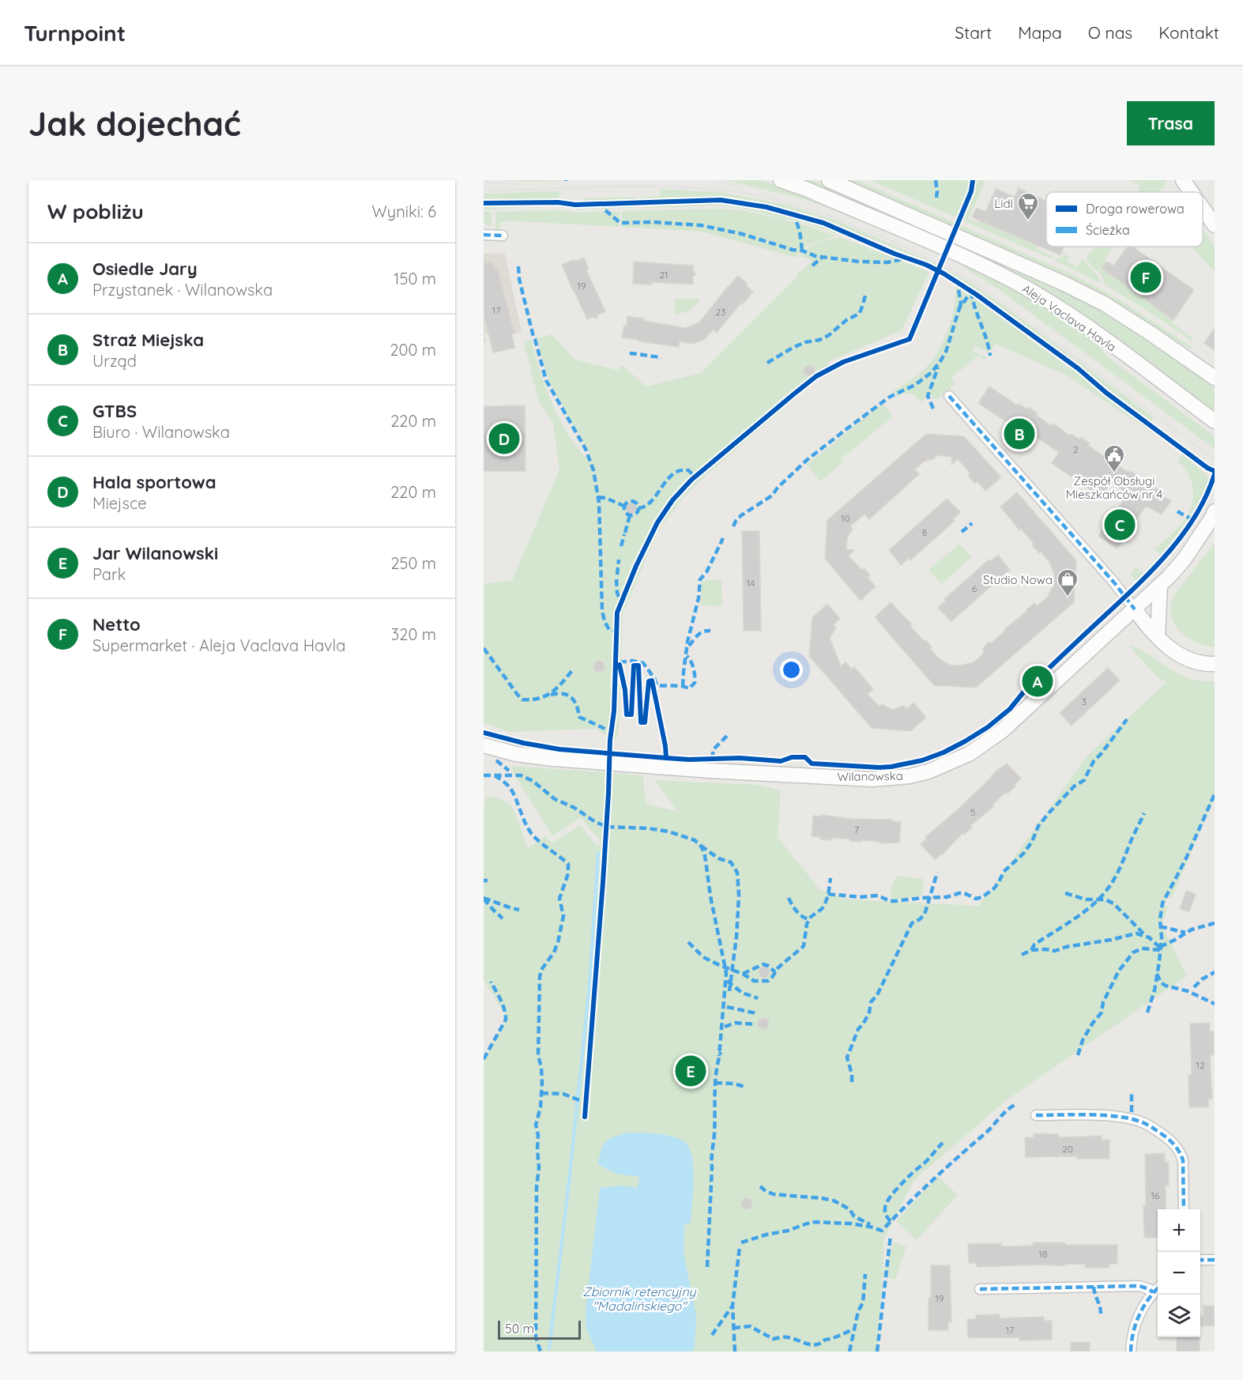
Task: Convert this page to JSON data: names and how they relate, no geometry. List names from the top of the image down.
{
  "streets": {
    "street": ["Aleja Vaclava Havla", "Wilanowska"]
  },
  "water": ["Zbiornik retencyjny \"Madalińskiego\""],
  "places": {
    "supermarket": ["Lidl"],
    "public building": ["Zespół Obsługi Mieszkańców nr 4"],
    "shop": ["Studio Nowa"]
  },
  "house_numbers": [
    "21",
    "19",
    "17",
    "23",
    "2",
    "10",
    "8",
    "14",
    "6",
    "3",
    "5",
    "7",
    "12",
    "20",
    "16",
    "18",
    "19",
    "17"
  ],
  "legend": ["Droga rowerowa", "Ścieżka"],
  "scale_bar": "50 m",
  "page": {
    "header": "Turnpoint",
    "nav": [
      "Start",
      "Mapa",
      "O nas",
      "Kontakt"
    ],
    "buttons": "Trasa",
    "title": "Jak dojechać",
    "heading": ["W pobliżu", "Wyniki: 6"],
    "list": [
      {
        "mark": "A",
        "name": "Osiedle Jary",
        "note": "Przystanek · Wilanowska",
        "value": "150 m"
      },
      {
        "mark": "B",
        "name": "Straż Miejska",
        "note": "Urząd",
        "value": "200 m"
      },
      {
        "mark": "C",
        "name": "GTBS",
        "note": "Biuro · Wilanowska",
        "value": "220 m"
      },
      {
        "mark": "D",
        "name": "Hala sportowa",
        "note": "Miejsce",
        "value": "220 m"
      },
      {
        "mark": "E",
        "name": "Jar Wilanowski",
        "note": "Park",
        "value": "250 m"
      },
      {
        "mark": "F",
        "name": "Netto",
        "note": "Supermarket · Aleja Vaclava Havla",
        "value": "320 m"
      }
    ],
    "pins": [
      "F",
      "B",
      "D",
      "C",
      "A",
      "E"
    ],
    "map_buttons": ["+", "−"],
    "scale": "50 m"
  }
}
